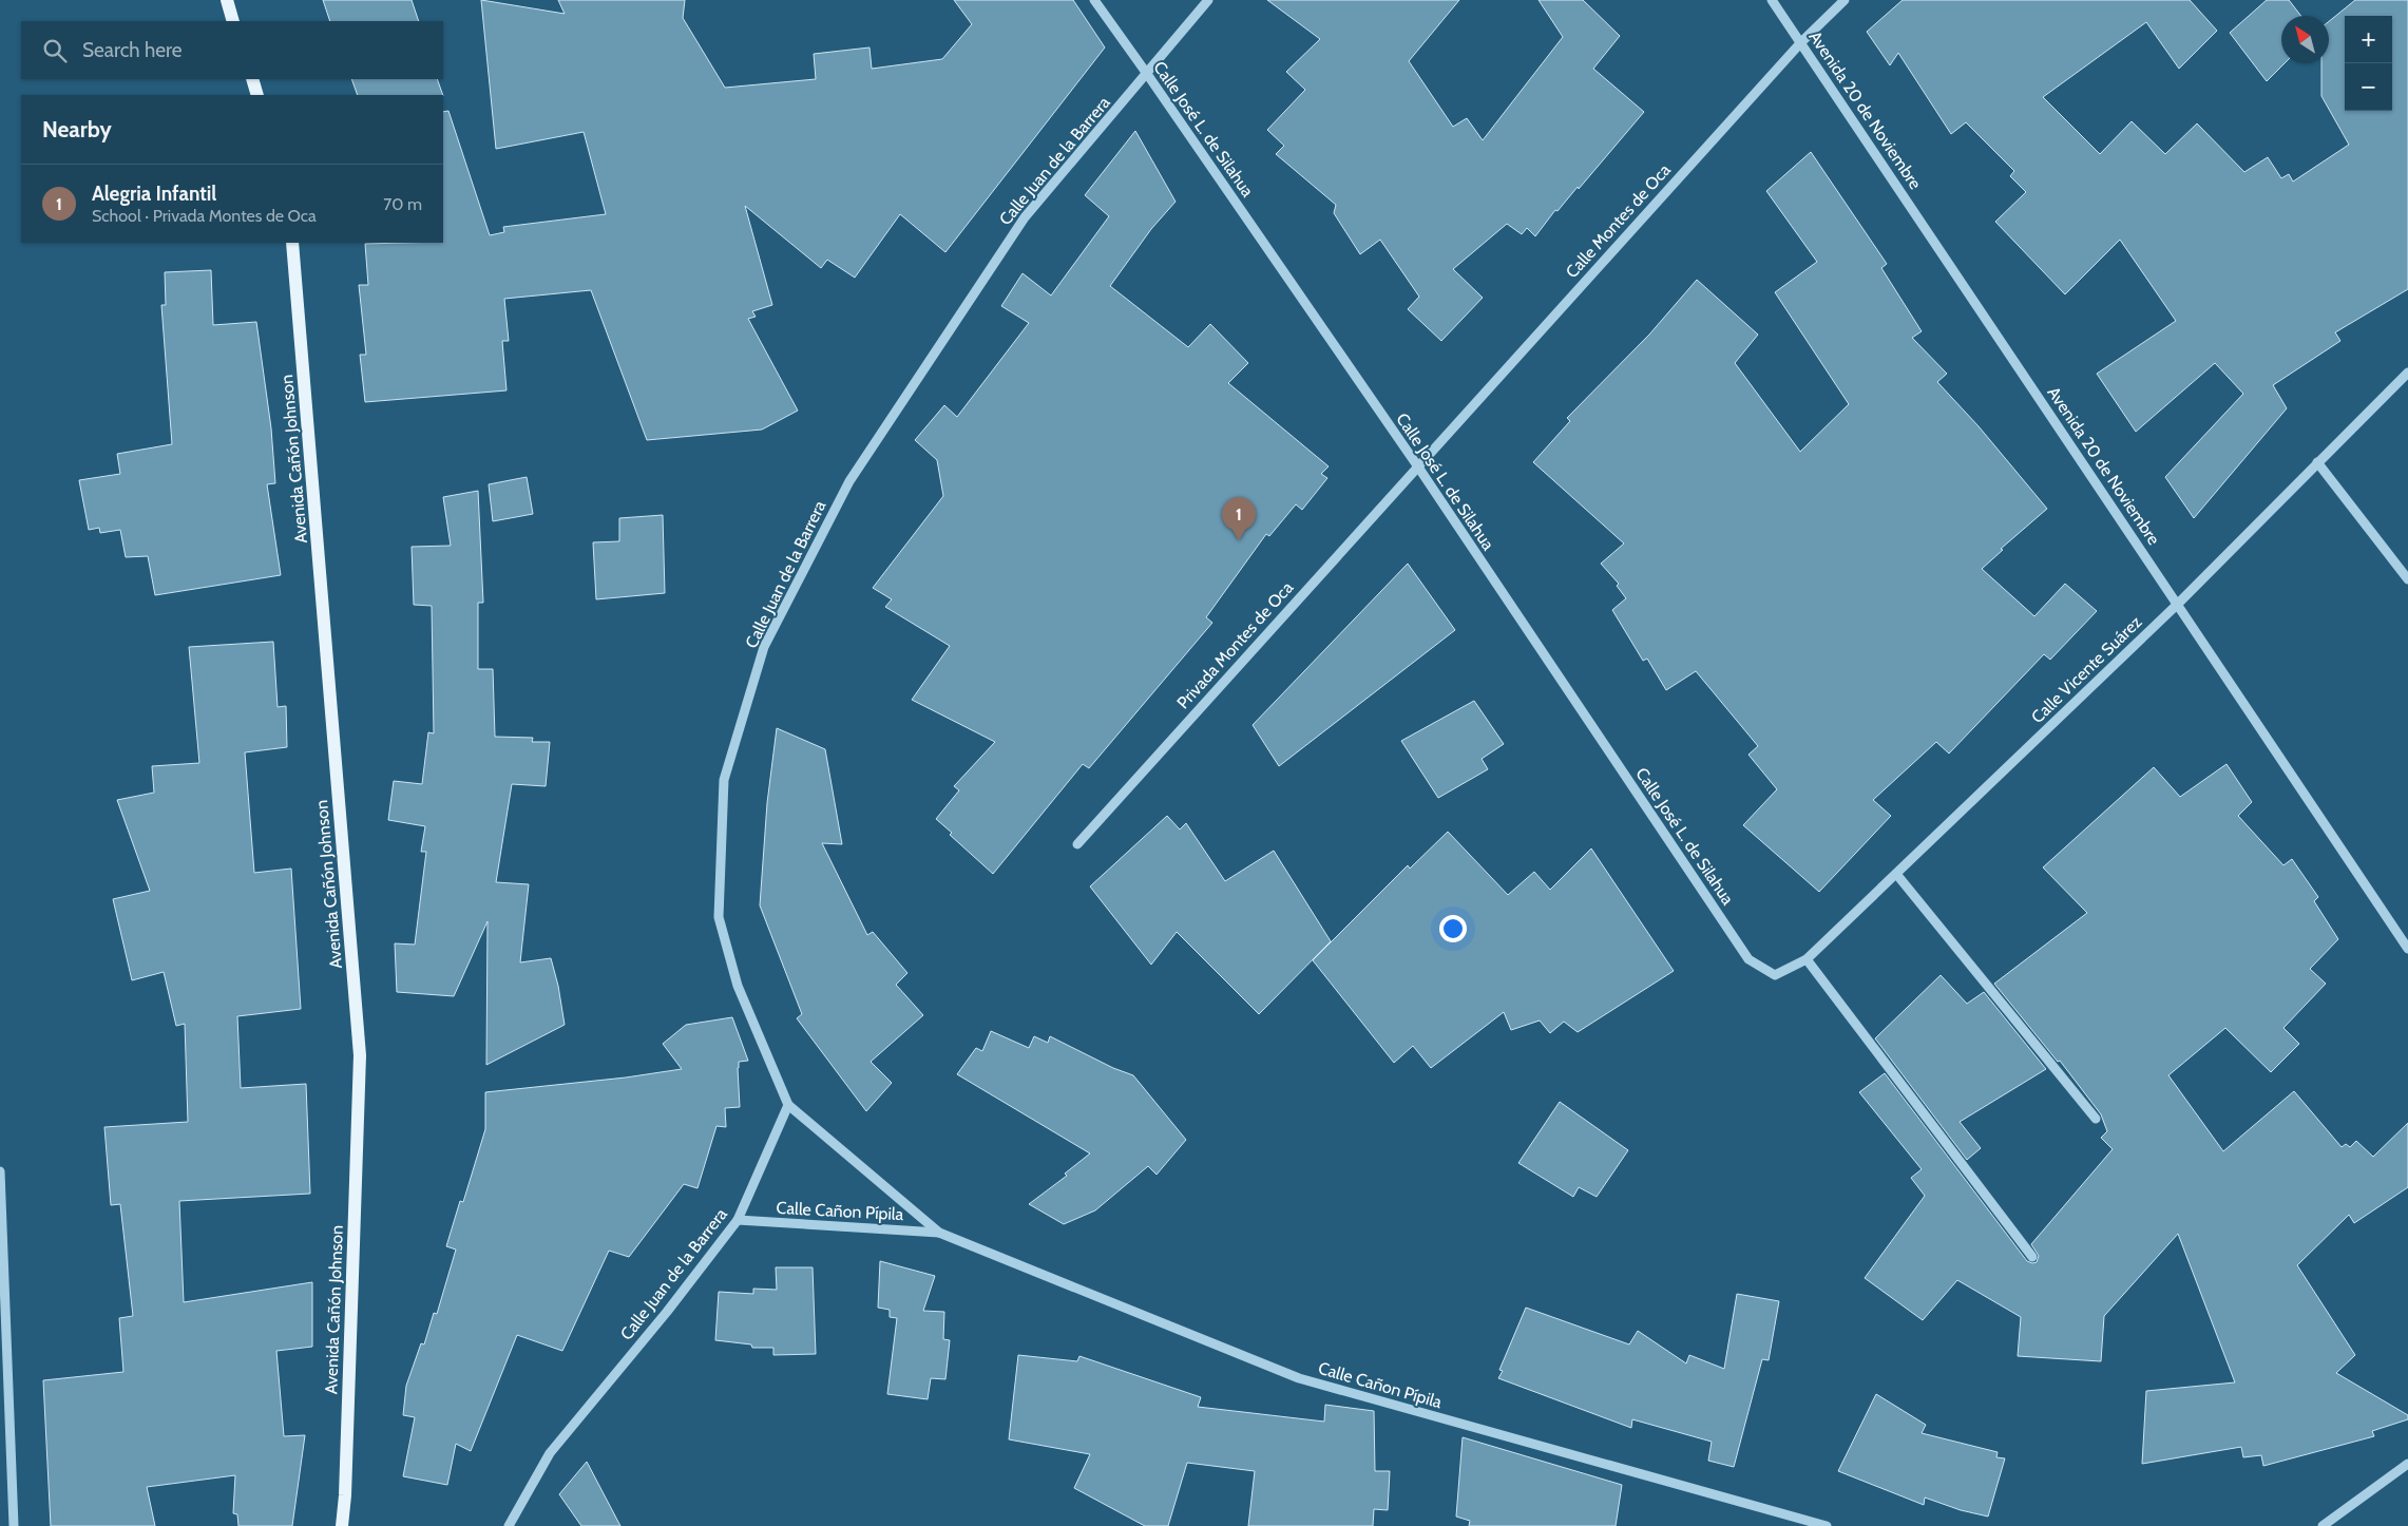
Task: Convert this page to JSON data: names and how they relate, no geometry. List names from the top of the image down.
{
  "streets": {
    "main road": ["Avenida Cañón Johnson"],
    "street": [
      "Avenida 20 de Noviembre",
      "Calle José L. de Silahua",
      "Calle Juan de la Barrera",
      "Calle Montes de Oca",
      "Privada Montes de Oca",
      "Calle Vicente Suárez",
      "Calle Cañon Pípila"
    ]
  },
  "crossings": [
    ["Avenida 20 de Noviembre", "Calle Montes de Oca"],
    ["Avenida 20 de Noviembre", "Calle Vicente Suárez"],
    ["Calle José L. de Silahua", "Calle Juan de la Barrera"],
    ["Calle José L. de Silahua", "Calle Montes de Oca"],
    ["Calle José L. de Silahua", "Privada Montes de Oca"],
    ["Calle José L. de Silahua", "Calle Vicente Suárez"],
    ["Calle Juan de la Barrera", "Calle Cañon Pípila"],
    ["Calle Montes de Oca", "Privada Montes de Oca"]
  ],
  "north": "top left",
  "page": {
    "map_buttons": ["+", "−"],
    "search": "Search here",
    "heading": "Nearby",
    "list": [
      {
        "mark": "1",
        "name": "Alegria Infantil",
        "note": "School · Privada Montes de Oca",
        "value": "70 m"
      }
    ],
    "pins": "1"
  }
}
